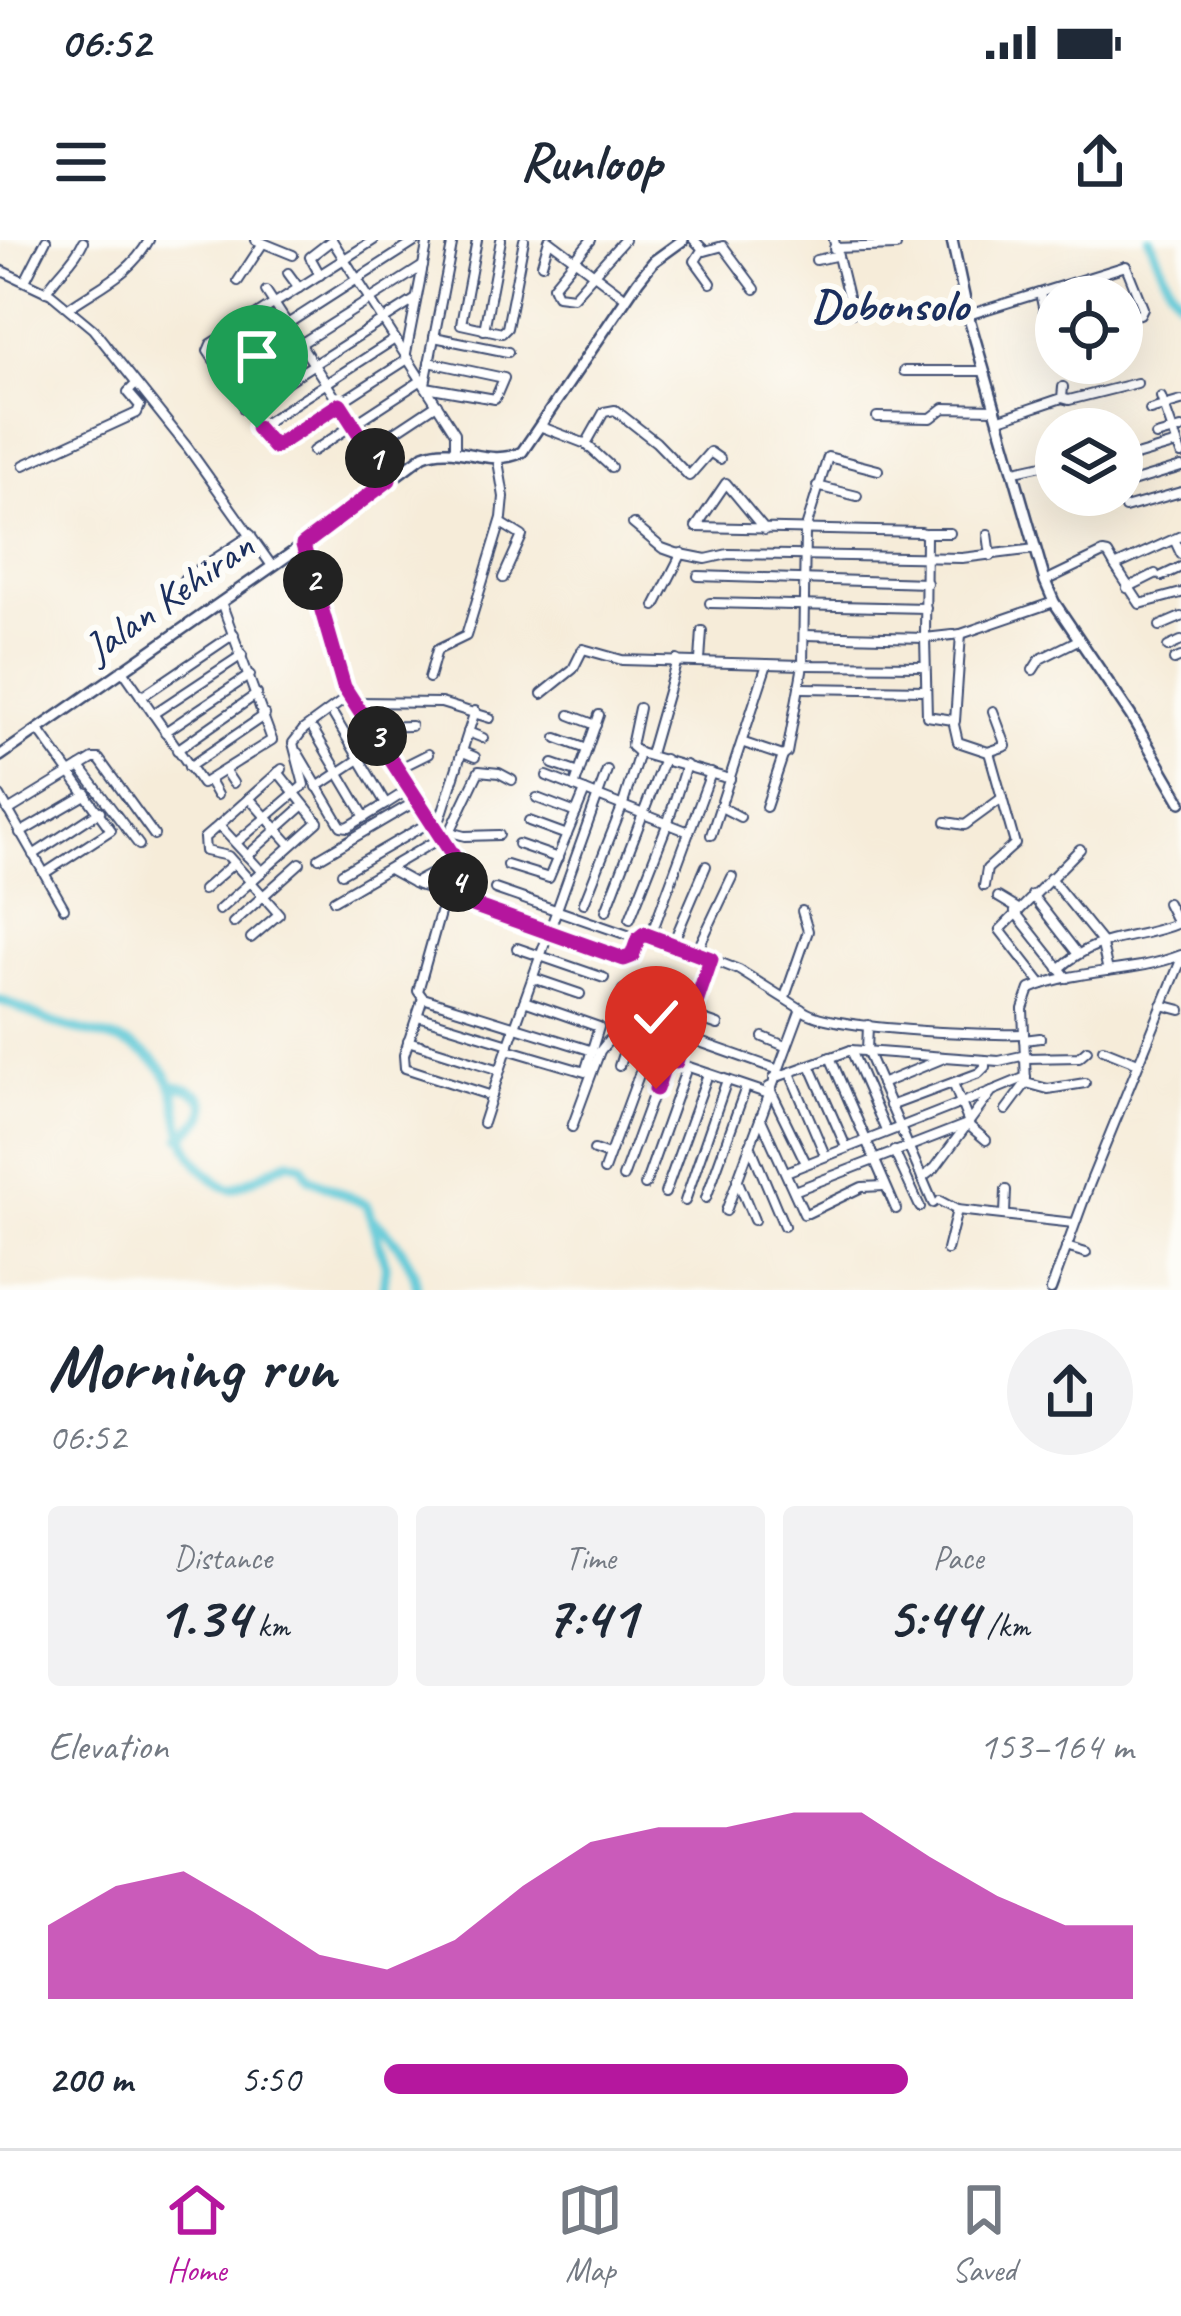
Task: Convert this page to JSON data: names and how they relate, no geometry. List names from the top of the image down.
{
  "streets": {
    "street": ["Jalan Kehiran"]
  },
  "districts": ["Dobonsolo"],
  "page": {
    "status": "06:52",
    "header": "Runloop",
    "pins": [
      "1",
      "2",
      "3",
      "4"
    ],
    "heading": ["Morning run", "06:52"],
    "stats": [
      ["Distance", "1.34 km"],
      ["Time", "7:41"],
      ["Pace", "5:44 /km"]
    ],
    "chart": ["Elevation", "153–164 m"],
    "list": [
      {
        "name": "200 m",
        "note": "5:50"
      }
    ],
    "tabs": ["Home", "Map", "Saved"]
  }
}
